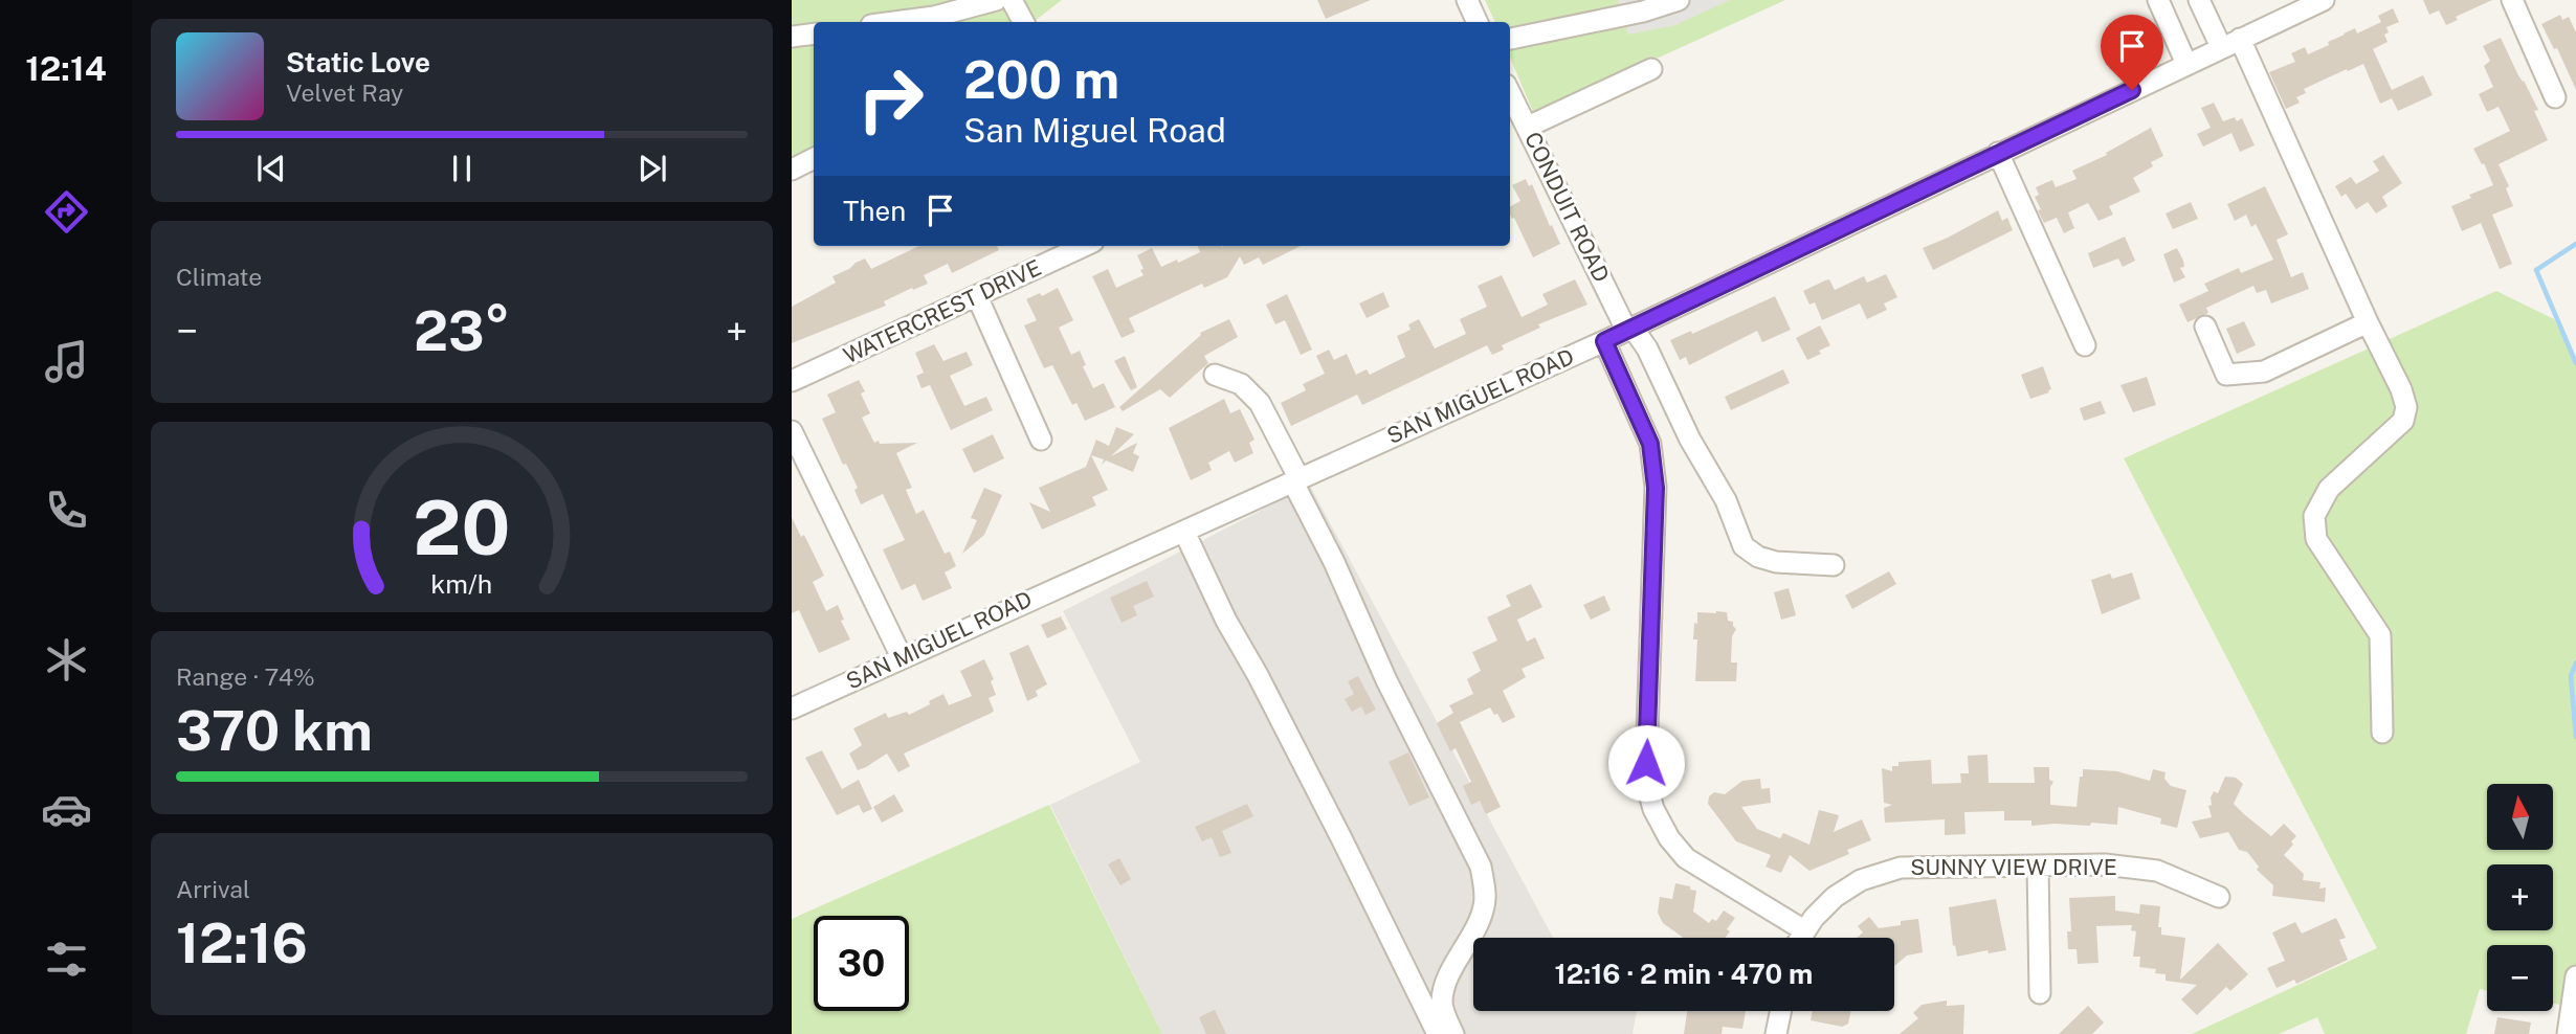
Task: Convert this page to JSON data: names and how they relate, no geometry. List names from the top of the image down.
{
  "streets": {
    "street": [
      "CONDUIT ROAD",
      "WATERCREST DRIVE",
      "SAN MIGUEL ROAD",
      "SUNNY VIEW DRIVE"
    ]
  },
  "crossings": [
    ["CONDUIT ROAD", "SAN MIGUEL ROAD"]
  ],
  "north": "top",
  "page": {
    "tabs": "12:14",
    "turn": ["200 m", "San Miguel Road"],
    "song": ["Static Love", "Velvet Ray"],
    "then": "Then",
    "tile": [
      "Climate",
      ["Range · 74%", "370 km"],
      ["Arrival", "12:16"]
    ],
    "heat": ["−", "23°", "+"],
    "map_buttons": ["+", "−"],
    "limit": "30",
    "trip": "12:16 · 2 min · 470 m",
    "gauge": ["20", "km/h"]
  }
}
